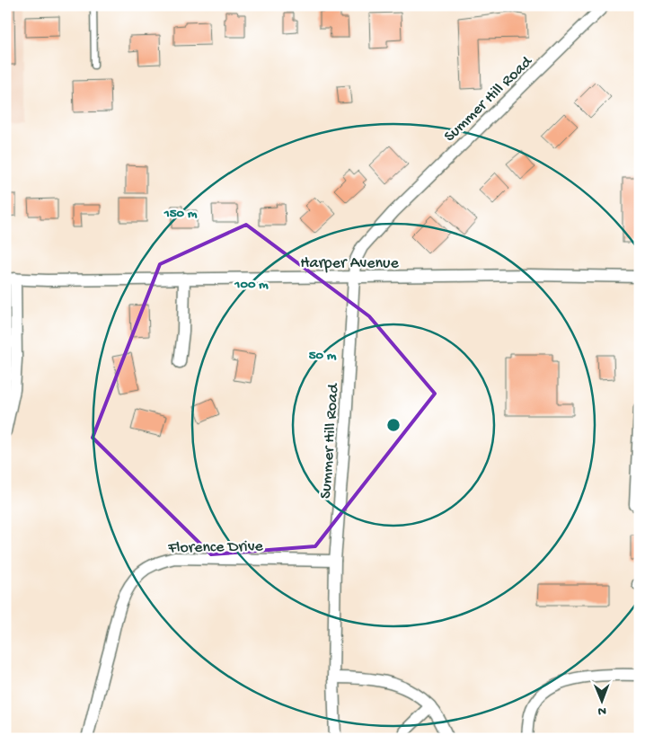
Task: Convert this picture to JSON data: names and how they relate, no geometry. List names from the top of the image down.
{
  "streets": {
    "street": ["Summer Hill Road", "Harper Avenue", "Florence Drive"]
  },
  "crossings": [
    ["Summer Hill Road", "Harper Avenue"],
    ["Summer Hill Road", "Florence Drive"]
  ],
  "north": "bottom",
  "rings": ["150 m", "100 m", "50 m"]
}
